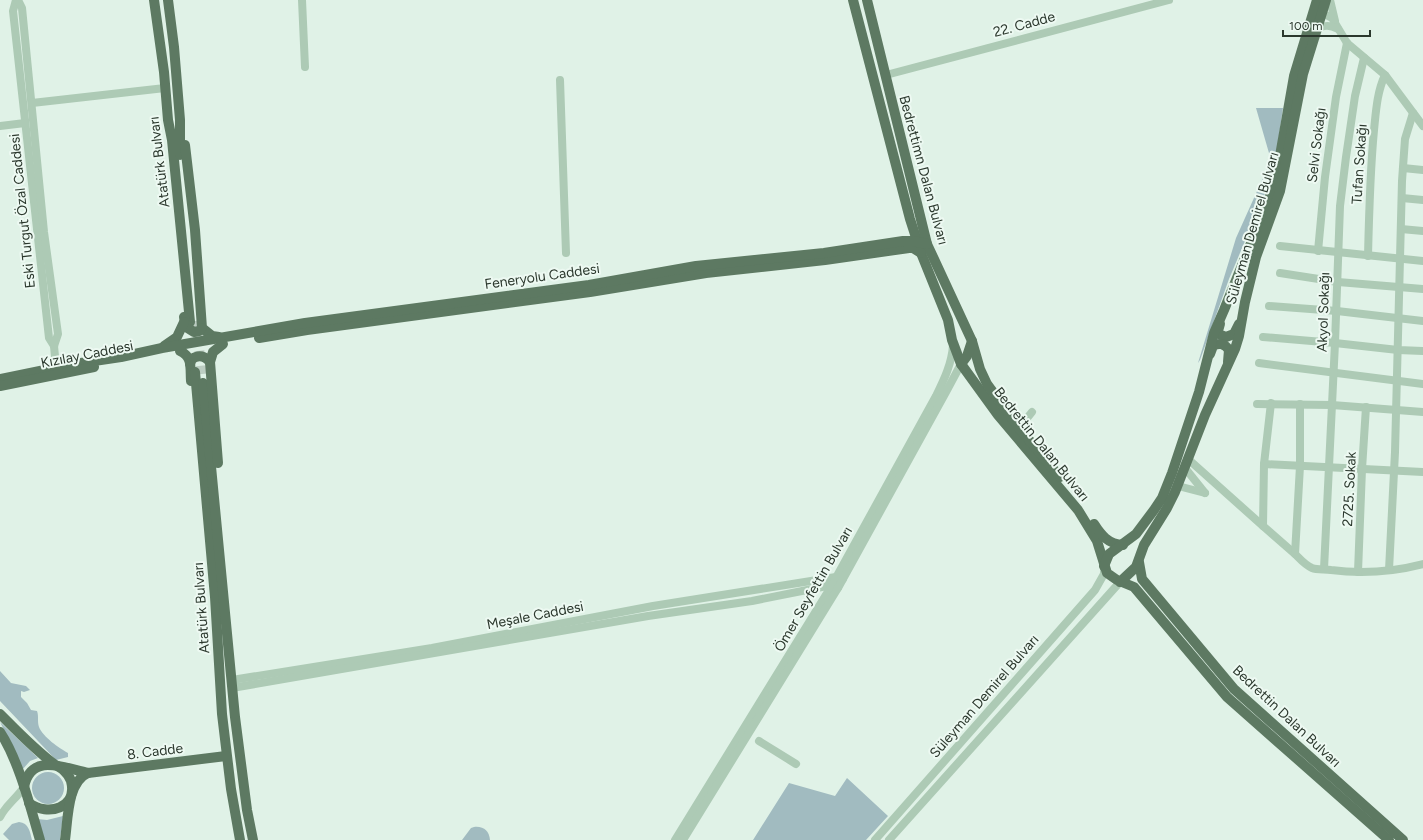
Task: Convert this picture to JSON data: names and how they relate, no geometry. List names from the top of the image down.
{
  "streets": {
    "main road": [
      "Atatürk Bulvarı",
      "Bedrettimn Dalan Bulvarı",
      "Süleyman Demirel Bulvarı",
      "Feneryolu Caddesi",
      "Kızılay Caddesi",
      "Bedrettin Dalan Bulvarı",
      "8. Cadde"
    ],
    "street": [
      "22. Cadde",
      "Selvi Sokağı",
      "Tufan Sokağı",
      "Eski Turgut Özal Caddesi",
      "Akyol Sokağı",
      "2725. Sokak",
      "Ömer Seyfettin Bulvarı",
      "Meşale Caddesi"
    ]
  },
  "crossings": [
    ["22. Cadde", "Bedrettimn Dalan Bulvarı"],
    ["Atatürk Bulvarı", "Meşale Caddesi"],
    ["Atatürk Bulvarı", "8. Cadde"],
    ["Bedrettimn Dalan Bulvarı", "Feneryolu Caddesi"],
    ["Bedrettimn Dalan Bulvarı", "Bedrettin Dalan Bulvarı"],
    ["Bedrettimn Dalan Bulvarı", "Ömer Seyfettin Bulvarı"],
    ["Eski Turgut Özal Caddesi", "Kızılay Caddesi"],
    ["Süleyman Demirel Bulvarı", "Bedrettin Dalan Bulvarı"],
    ["Feneryolu Caddesi", "Kızılay Caddesi"],
    ["Bedrettin Dalan Bulvarı", "Ömer Seyfettin Bulvarı"],
    ["Ömer Seyfettin Bulvarı", "Meşale Caddesi"]
  ],
  "scale_bar": "100 m"
}
